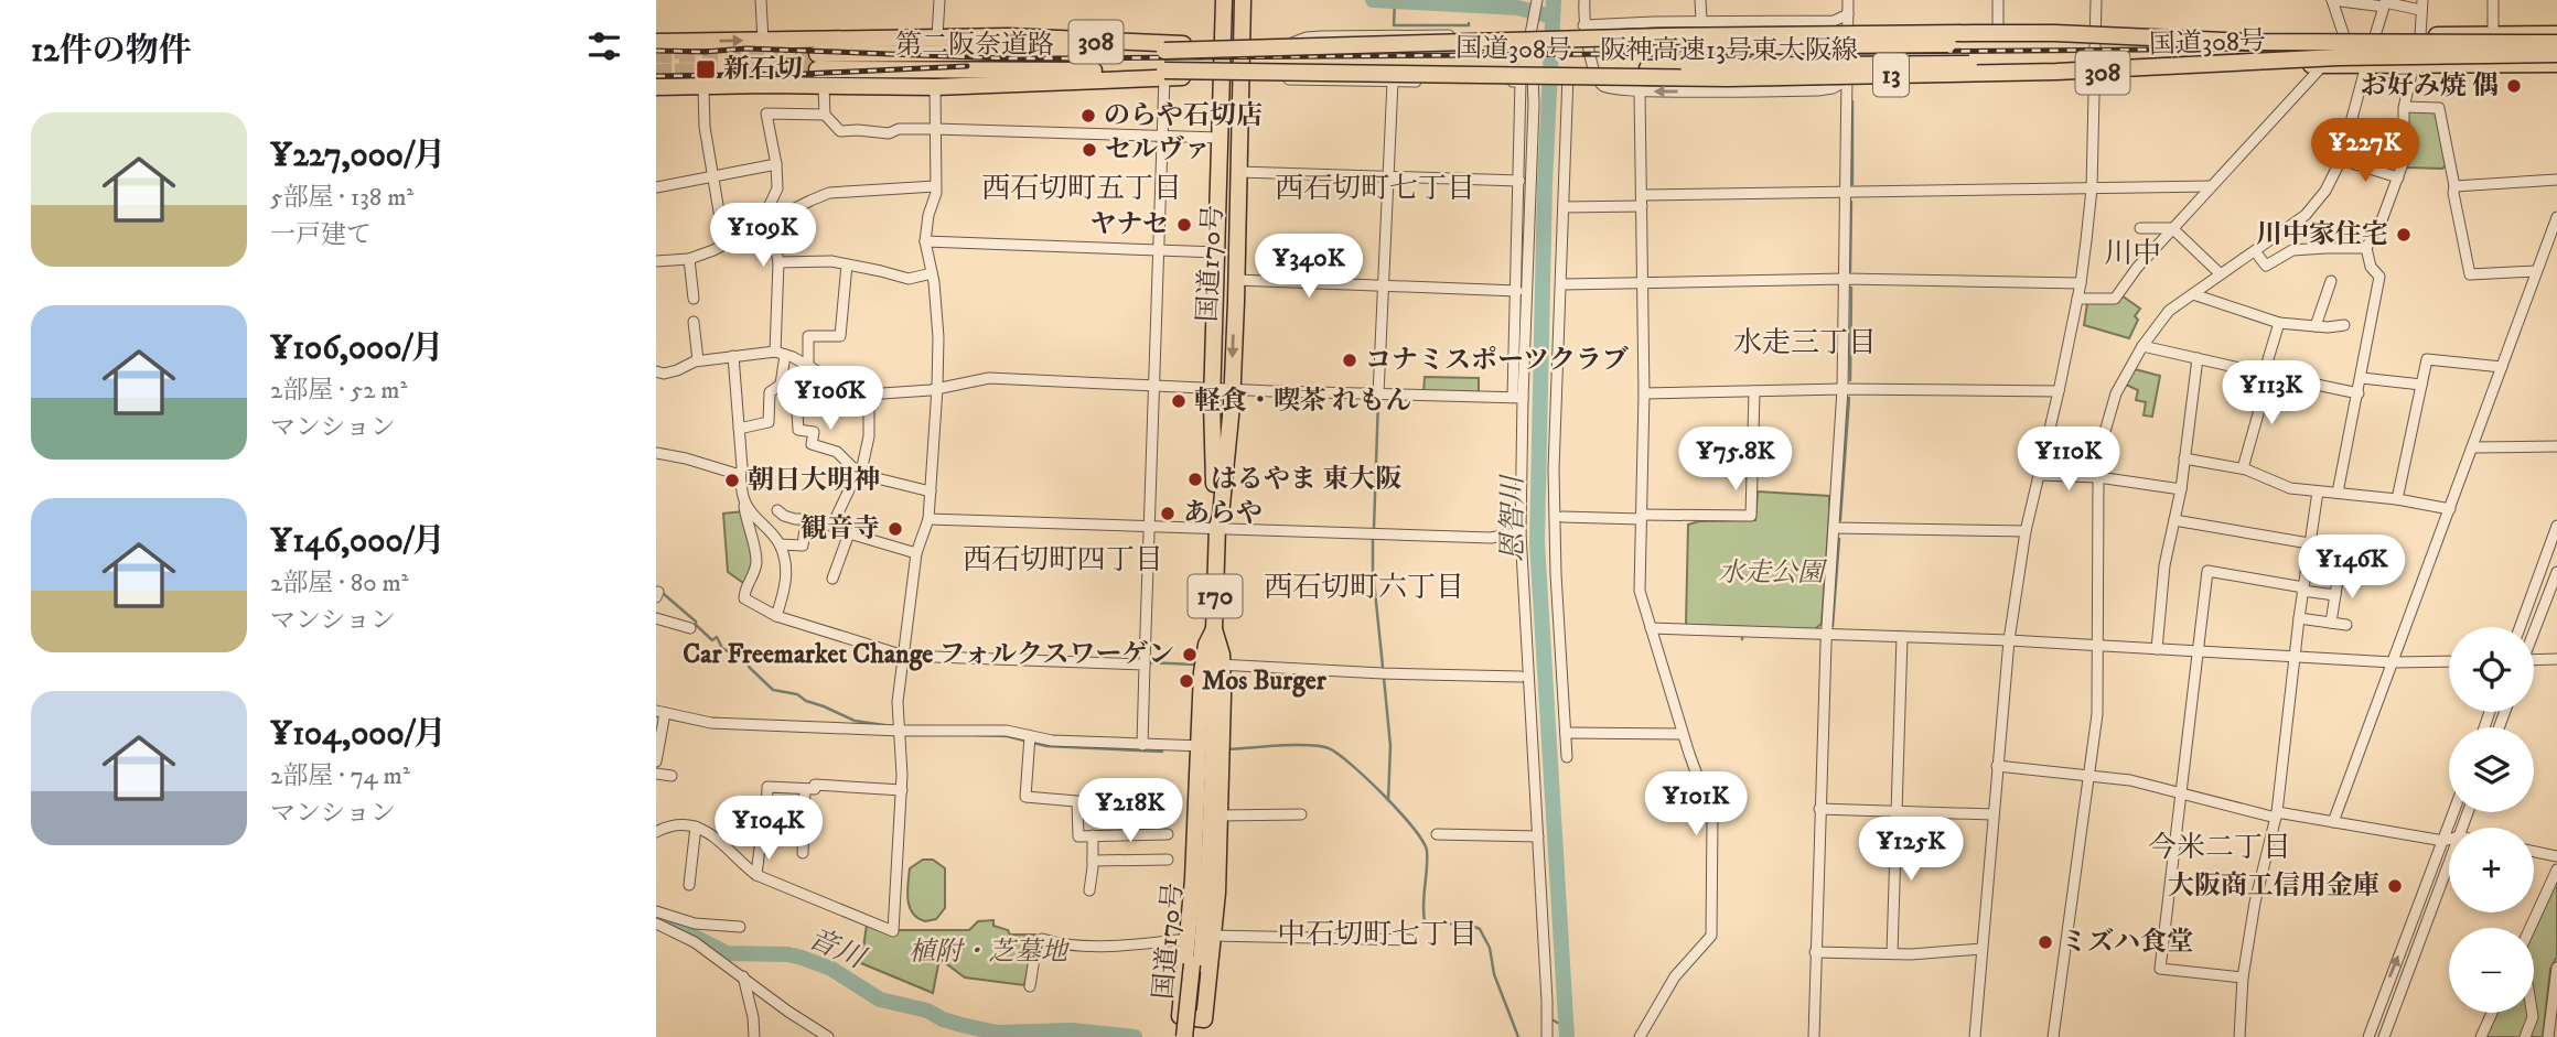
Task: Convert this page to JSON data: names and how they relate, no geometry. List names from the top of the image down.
{
  "streets": {
    "highway": [
      "308",
      "国道308号",
      "第二阪奈道路",
      "阪神高速13号東大阪線",
      "13",
      "国道170号",
      "170"
    ]
  },
  "crossings": [
    ["国道308号", "第二阪奈道路"],
    ["国道308号", "阪神高速13号東大阪線"],
    ["国道308号", "国道170号"],
    ["第二阪奈道路", "阪神高速13号東大阪線"],
    ["第二阪奈道路", "国道170号"],
    ["阪神高速13号東大阪線", "国道170号"],
    ["国道170号", "170"]
  ],
  "districts": [
    "西石切町五丁目",
    "西石切町七丁目",
    "川中",
    "水走三丁目",
    "西石切町四丁目",
    "西石切町六丁目",
    "今米二丁目",
    "中石切町七丁目"
  ],
  "water": ["恩智川", "音川"],
  "parks": ["水走公園", "植附・芝墓地"],
  "places": {
    "transit": ["新石切"],
    "other": [
      "お好み焼 偶",
      "のらや石切店",
      "セルヴァ",
      "ヤナセ",
      "川中家住宅",
      "コナミスポーツクラブ",
      "軽食・喫茶 れもん",
      "はるやま 東大阪",
      "朝日大明神",
      "あらや",
      "観音寺",
      "Car Freemarket Change フォルクスワーゲン",
      "Mos Burger",
      "大阪商工信用金庫",
      "ミズハ食堂"
    ]
  },
  "page": {
    "heading": "12件の物件",
    "list": [
      {
        "name": "¥227,000/月",
        "note": "5部屋 · 138 m² · 一戸建て"
      },
      {
        "name": "¥106,000/月",
        "note": "2部屋 · 52 m² · マンション"
      },
      {
        "name": "¥146,000/月",
        "note": "2部屋 · 80 m² · マンション"
      },
      {
        "name": "¥104,000/月",
        "note": "2部屋 · 74 m² · マンション"
      }
    ],
    "price": [
      "¥227K",
      "¥109K",
      "¥340K",
      "¥113K",
      "¥106K",
      "¥75.8K",
      "¥110K",
      "¥146K",
      "¥101K",
      "¥218K",
      "¥104K",
      "¥125K"
    ],
    "map_buttons": ["+", "−"]
  }
}
